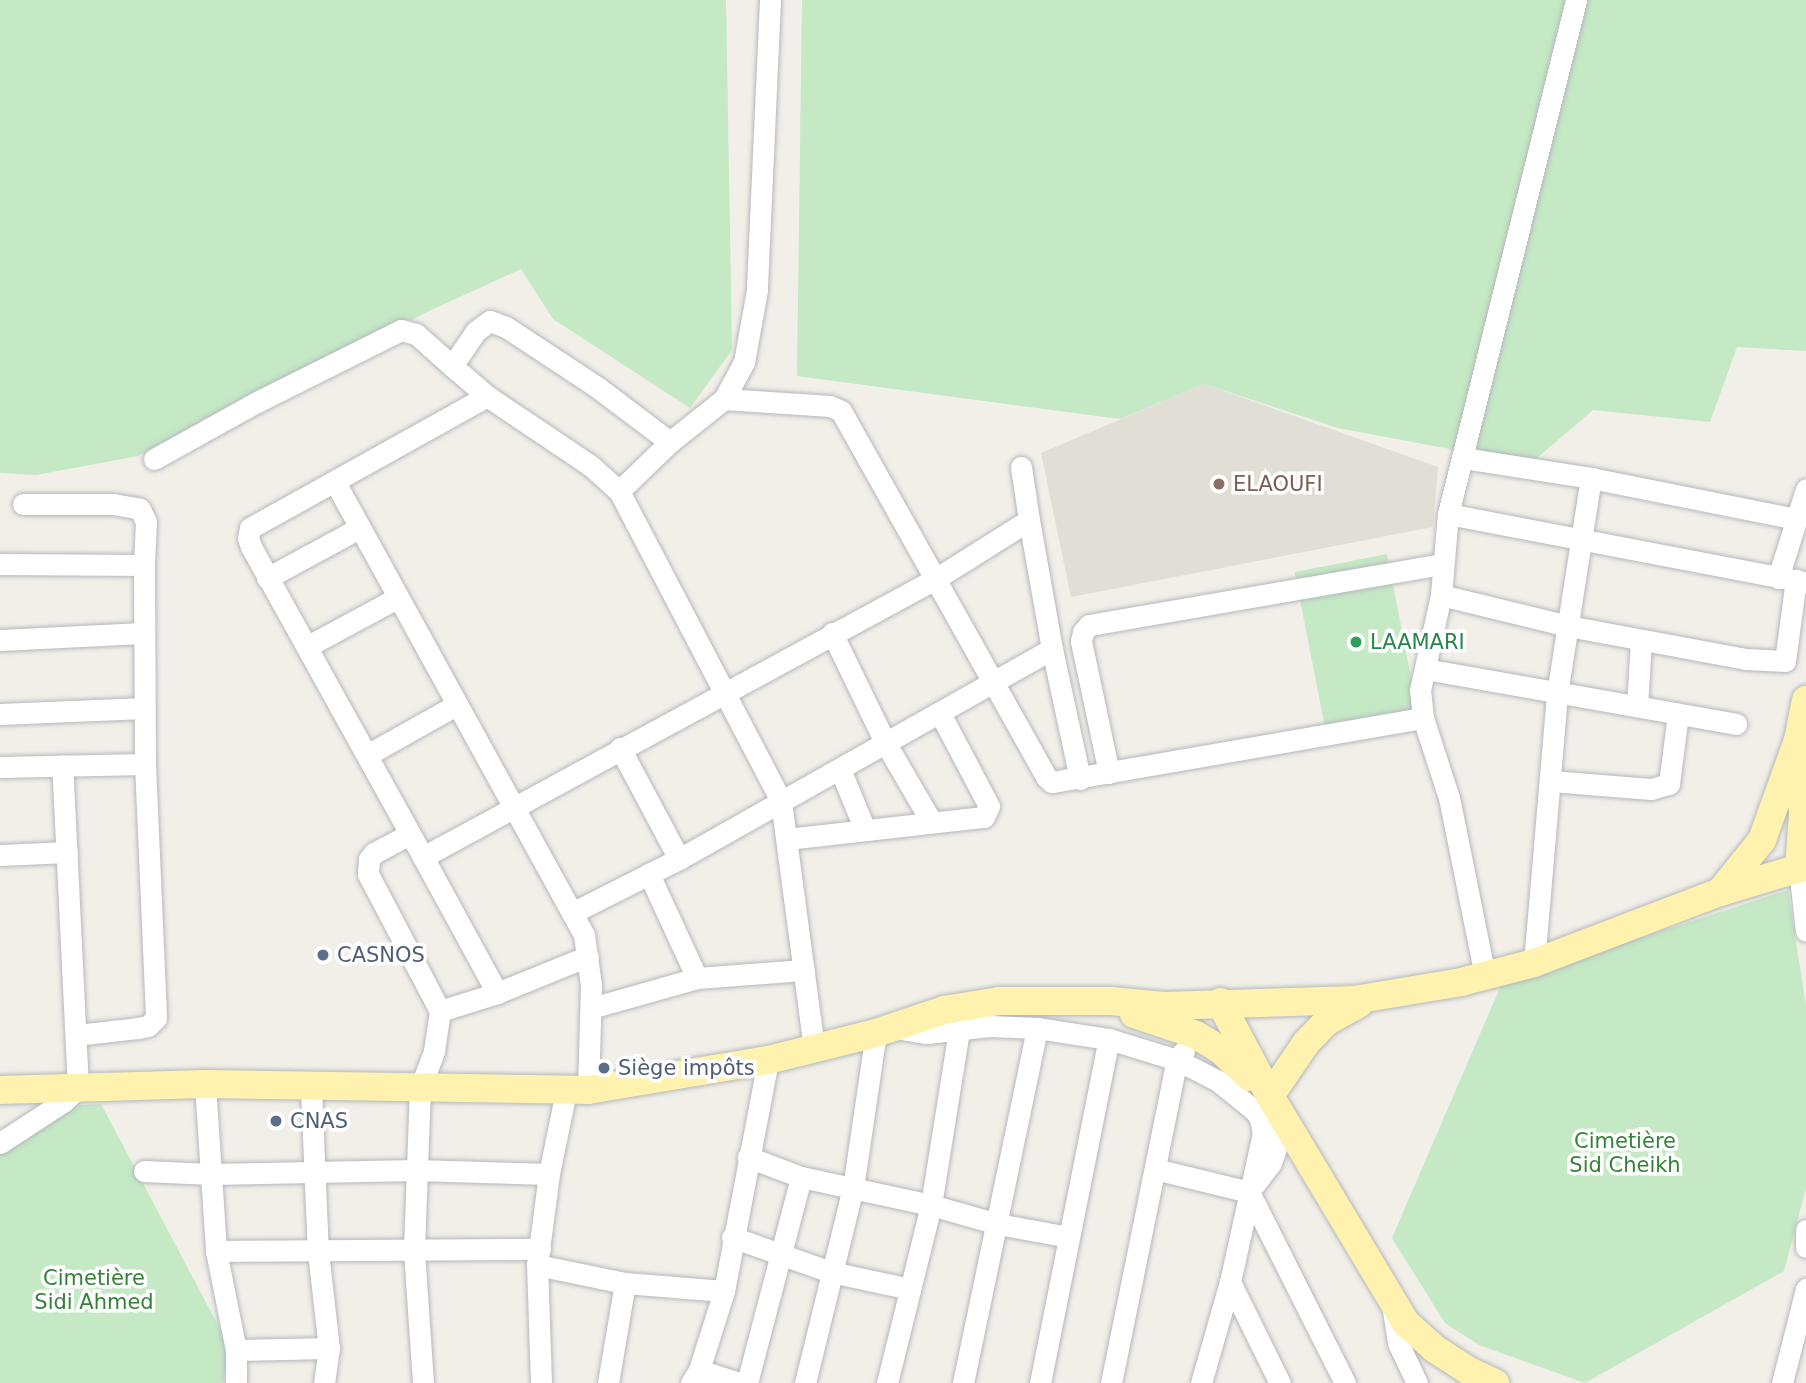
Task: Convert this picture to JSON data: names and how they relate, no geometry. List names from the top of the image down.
{
  "parks": ["Cimetière Sid Cheikh", "Cimetière Sidi Ahmed"],
  "places": [
    "ELAOUFI",
    "LAAMARI",
    "CASNOS",
    "Siège impôts",
    "CNAS"
  ]
}
